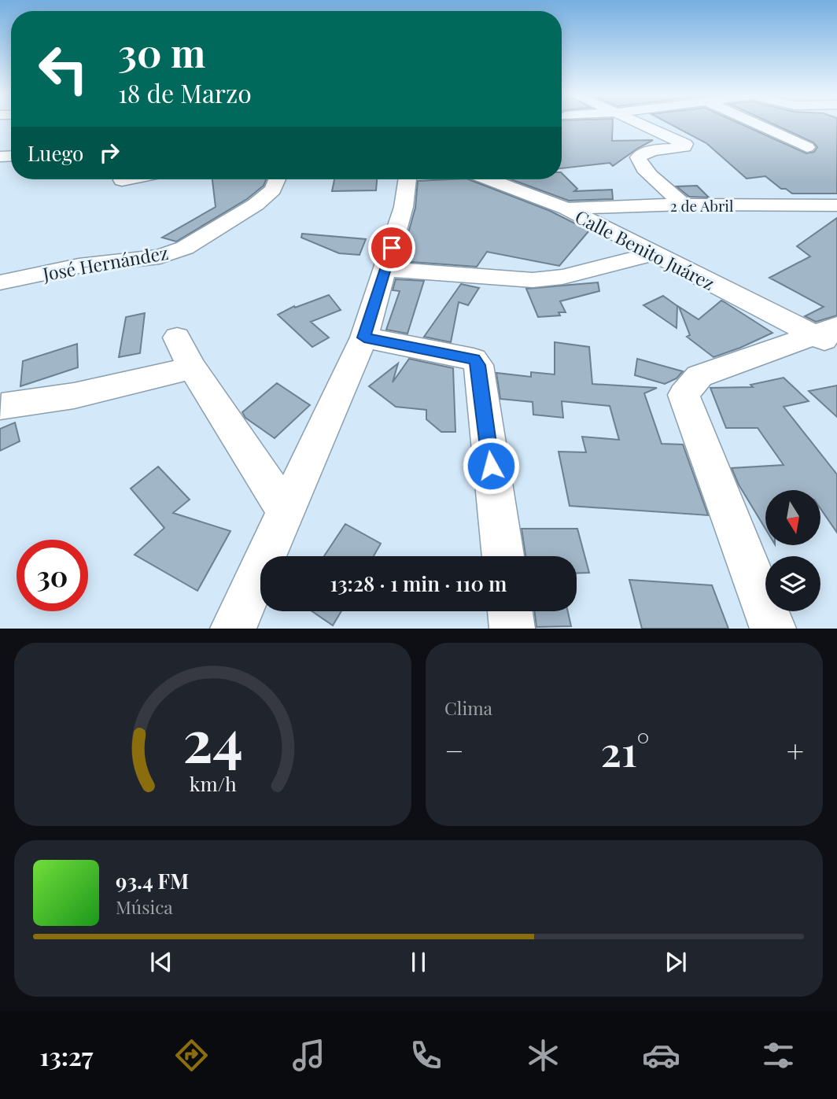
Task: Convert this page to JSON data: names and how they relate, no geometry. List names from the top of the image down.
{
  "streets": {
    "street": ["2 de Abril", "Calle Benito Juárez", "José Hernández"]
  },
  "crossings": [
    ["2 de Abril", "Calle Benito Juárez"]
  ],
  "north": "bottom",
  "page": {
    "turn": ["30 m", "18 de Marzo"],
    "then": "Luego",
    "limit": "30",
    "trip": "13:28 · 1 min · 110 m",
    "tile": "Clima",
    "heat": ["−", "21°", "+"],
    "song": ["93.4 FM", "Música"],
    "tabs": "13:27",
    "gauge": ["24", "km/h"]
  }
}
